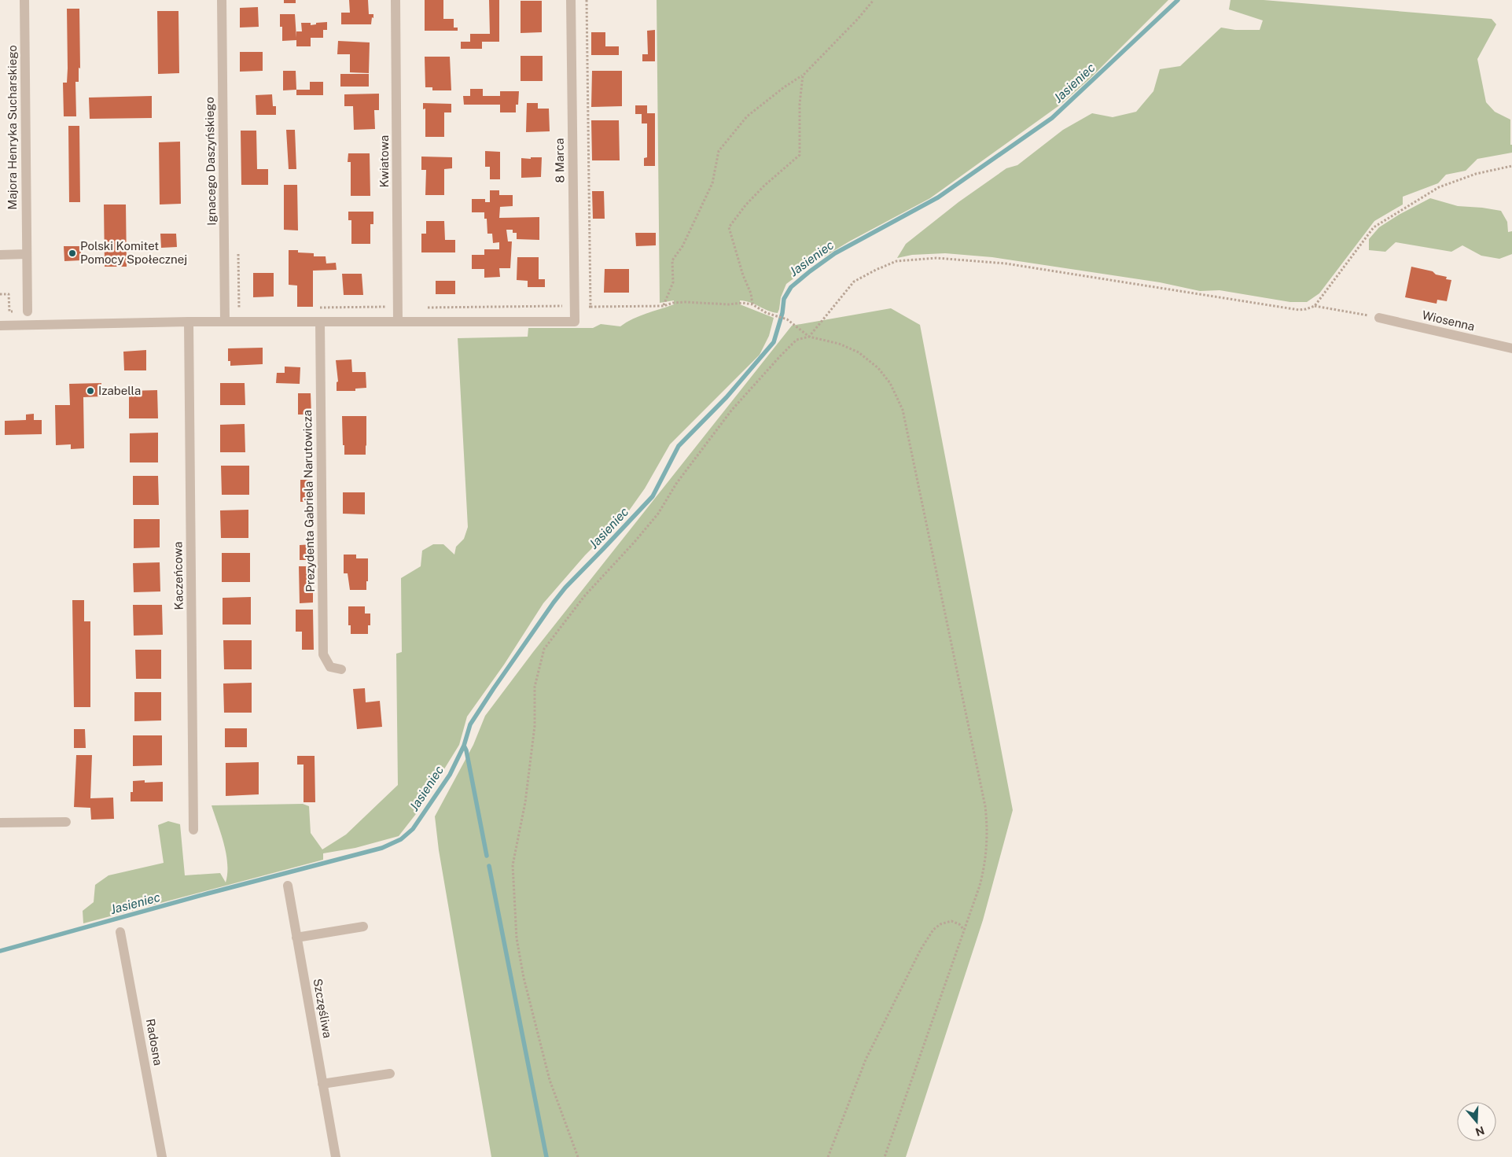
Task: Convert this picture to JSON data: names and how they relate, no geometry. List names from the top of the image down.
{
  "streets": {
    "street": [
      "Majora Henryka Sucharskiego",
      "8 Marca",
      "Ignacego Daszyńskiego",
      "Kwiatowa",
      "Wiosenna",
      "Prezydenta Gabriela Narutowicza",
      "Kaczeńcowa",
      "Szczęśliwa",
      "Radosna"
    ]
  },
  "crossings": [
    ["8 Marca", "Kwiatowa"]
  ],
  "water": ["Jasieniec"],
  "places": ["Polski Komitet Pomocy Społecznej", "Izabella"],
  "north": "bottom"
}
